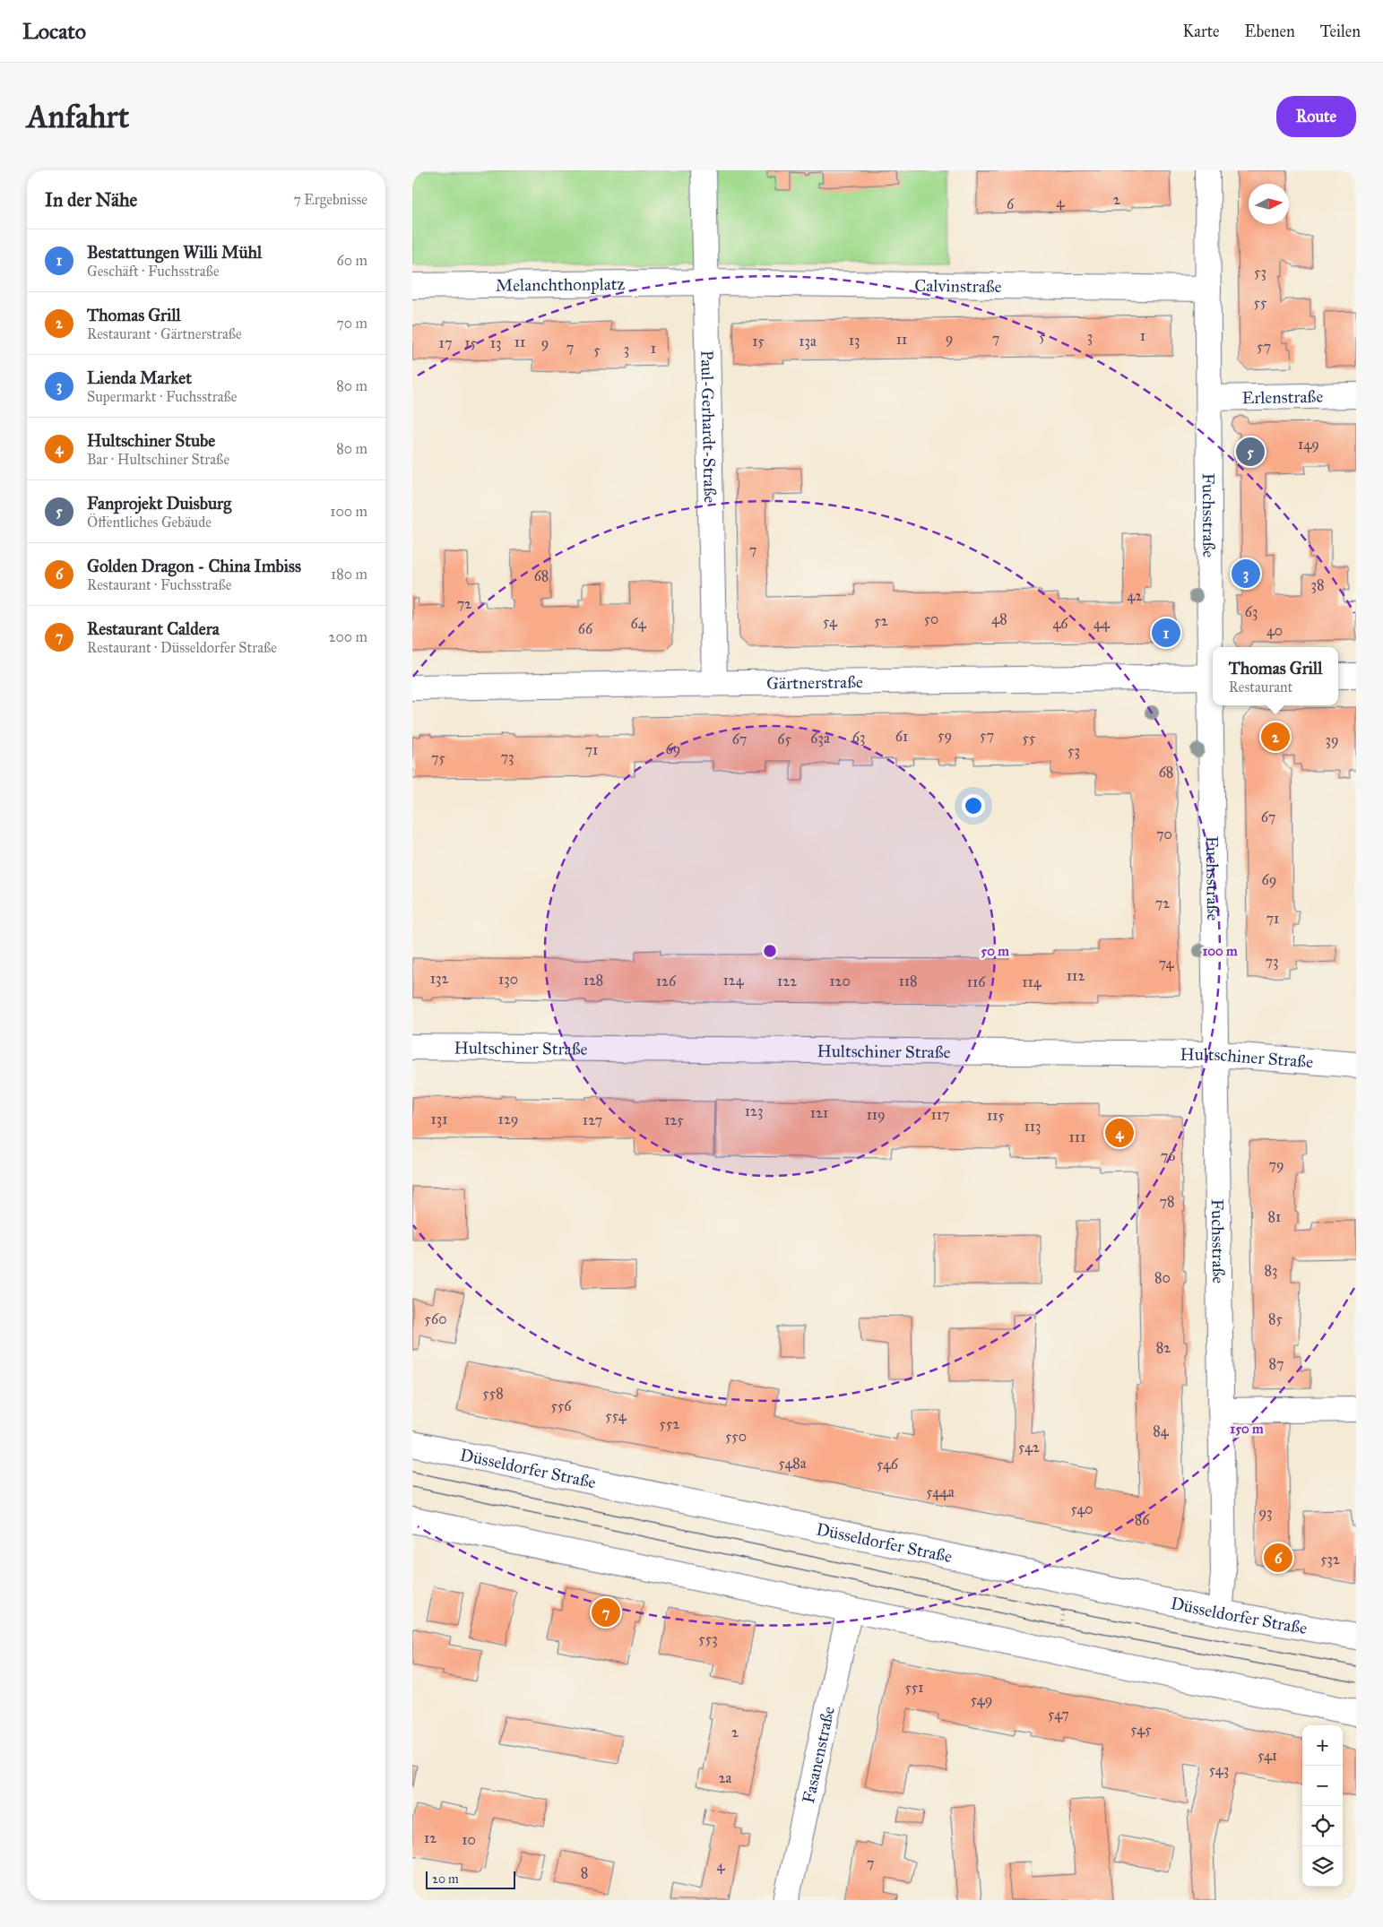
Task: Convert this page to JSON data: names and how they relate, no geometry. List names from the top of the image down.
{
  "streets": {
    "street": [
      "Melanchthonplatz",
      "Calvinstraße",
      "Erlenstraße",
      "Paul-Gerhardt-Straße",
      "Fuchsstraße",
      "Gärtnerstraße",
      "Hultschiner Straße",
      "Düsseldorfer Straße",
      "Fasanenstraße"
    ]
  },
  "crossings": [
    ["Melanchthonplatz", "Calvinstraße"],
    ["Melanchthonplatz", "Paul-Gerhardt-Straße"],
    ["Calvinstraße", "Paul-Gerhardt-Straße"],
    ["Calvinstraße", "Fuchsstraße"],
    ["Erlenstraße", "Fuchsstraße"],
    ["Paul-Gerhardt-Straße", "Gärtnerstraße"],
    ["Fuchsstraße", "Gärtnerstraße"],
    ["Fuchsstraße", "Hultschiner Straße"],
    ["Fuchsstraße", "Düsseldorfer Straße"]
  ],
  "house_numbers": [
    "2",
    "4",
    "6",
    "53",
    "55",
    "1",
    "5",
    "3",
    "9",
    "7",
    "11",
    "13",
    "15",
    "13a",
    "11",
    "17",
    "15",
    "13",
    "9",
    "57",
    "7",
    "1",
    "3",
    "5",
    "149",
    "7",
    "68",
    "38",
    "42",
    "72",
    "63",
    "50",
    "48",
    "52",
    "54",
    "64",
    "46",
    "44",
    "66",
    "40",
    "59",
    "57",
    "61",
    "63",
    "63a",
    "55",
    "67",
    "65",
    "39",
    "69",
    "71",
    "53",
    "73",
    "75",
    "68",
    "67",
    "70",
    "69",
    "72",
    "71",
    "73",
    "74",
    "112",
    "132",
    "130",
    "128",
    "124",
    "126",
    "122",
    "120",
    "118",
    "116",
    "114",
    "123",
    "121",
    "119",
    "117",
    "115",
    "131",
    "129",
    "127",
    "125",
    "113",
    "111",
    "76",
    "79",
    "78",
    "81",
    "83",
    "80",
    "560",
    "85",
    "82",
    "87",
    "558",
    "556",
    "554",
    "552",
    "84",
    "550",
    "542",
    "548a",
    "546",
    "544a",
    "540",
    "93",
    "86",
    "532",
    "553",
    "551",
    "549",
    "547",
    "545",
    "2",
    "541",
    "543",
    "2a",
    "12",
    "10",
    "7",
    "4",
    "8"
  ],
  "scale_bar": "20 m",
  "north": "right",
  "page": {
    "header": "Locato",
    "nav": ["Karte", "Ebenen", "Teilen"],
    "buttons": "Route",
    "title": "Anfahrt",
    "heading": ["In der Nähe", "7 Ergebnisse"],
    "list": [
      {
        "mark": "1",
        "name": "Bestattungen Willi Mühl",
        "note": "Geschäft · Fuchsstraße",
        "value": "60 m"
      },
      {
        "mark": "2",
        "name": "Thomas Grill",
        "note": "Restaurant · Gärtnerstraße",
        "value": "70 m"
      },
      {
        "mark": "3",
        "name": "Lienda Market",
        "note": "Supermarkt · Fuchsstraße",
        "value": "80 m"
      },
      {
        "mark": "4",
        "name": "Hultschiner Stube",
        "note": "Bar · Hultschiner Straße",
        "value": "80 m"
      },
      {
        "mark": "5",
        "name": "Fanprojekt Duisburg",
        "note": "Öffentliches Gebäude",
        "value": "100 m"
      },
      {
        "mark": "6",
        "name": "Golden Dragon - China Imbiss",
        "note": "Restaurant · Fuchsstraße",
        "value": "180 m"
      },
      {
        "mark": "7",
        "name": "Restaurant Caldera",
        "note": "Restaurant · Düsseldorfer Straße",
        "value": "200 m"
      }
    ],
    "pins": [
      "5",
      "3",
      "1",
      "2",
      "4",
      "6",
      "7"
    ],
    "popup": ["Thomas Grill", "Restaurant"],
    "map_buttons": ["+", "−"],
    "scale": "20 m"
  },
  "rings": ["50 m", "100 m", "150 m"]
}
